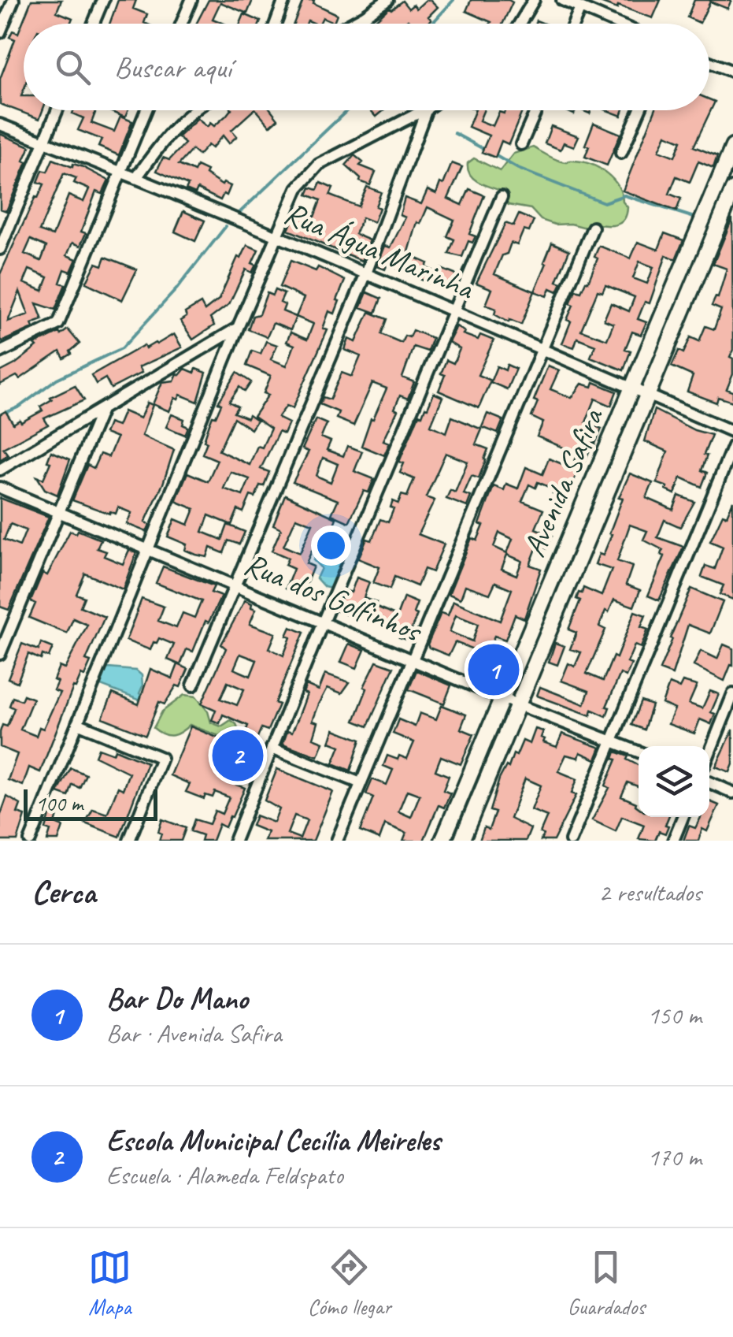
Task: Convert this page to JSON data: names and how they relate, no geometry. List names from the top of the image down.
{
  "streets": {
    "street": ["Rua Água Marinha", "Avenida Safira", "Rua dos Golfinhos"]
  },
  "crossings": [
    ["Rua Água Marinha", "Avenida Safira"],
    ["Avenida Safira", "Rua dos Golfinhos"]
  ],
  "scale_bar": "100 m",
  "page": {
    "search": "Buscar aquí",
    "pins": ["1", "2"],
    "scale": "100 m",
    "heading": ["Cerca", "2 resultados"],
    "list": [
      {
        "mark": "1",
        "name": "Bar Do Mano",
        "note": "Bar · Avenida Safira",
        "value": "150 m"
      },
      {
        "mark": "2",
        "name": "Escola Municipal Cecília Meireles",
        "note": "Escuela · Alameda Feldspato",
        "value": "170 m"
      }
    ],
    "nav": ["Mapa", "Cómo llegar", "Guardados"]
  }
}
